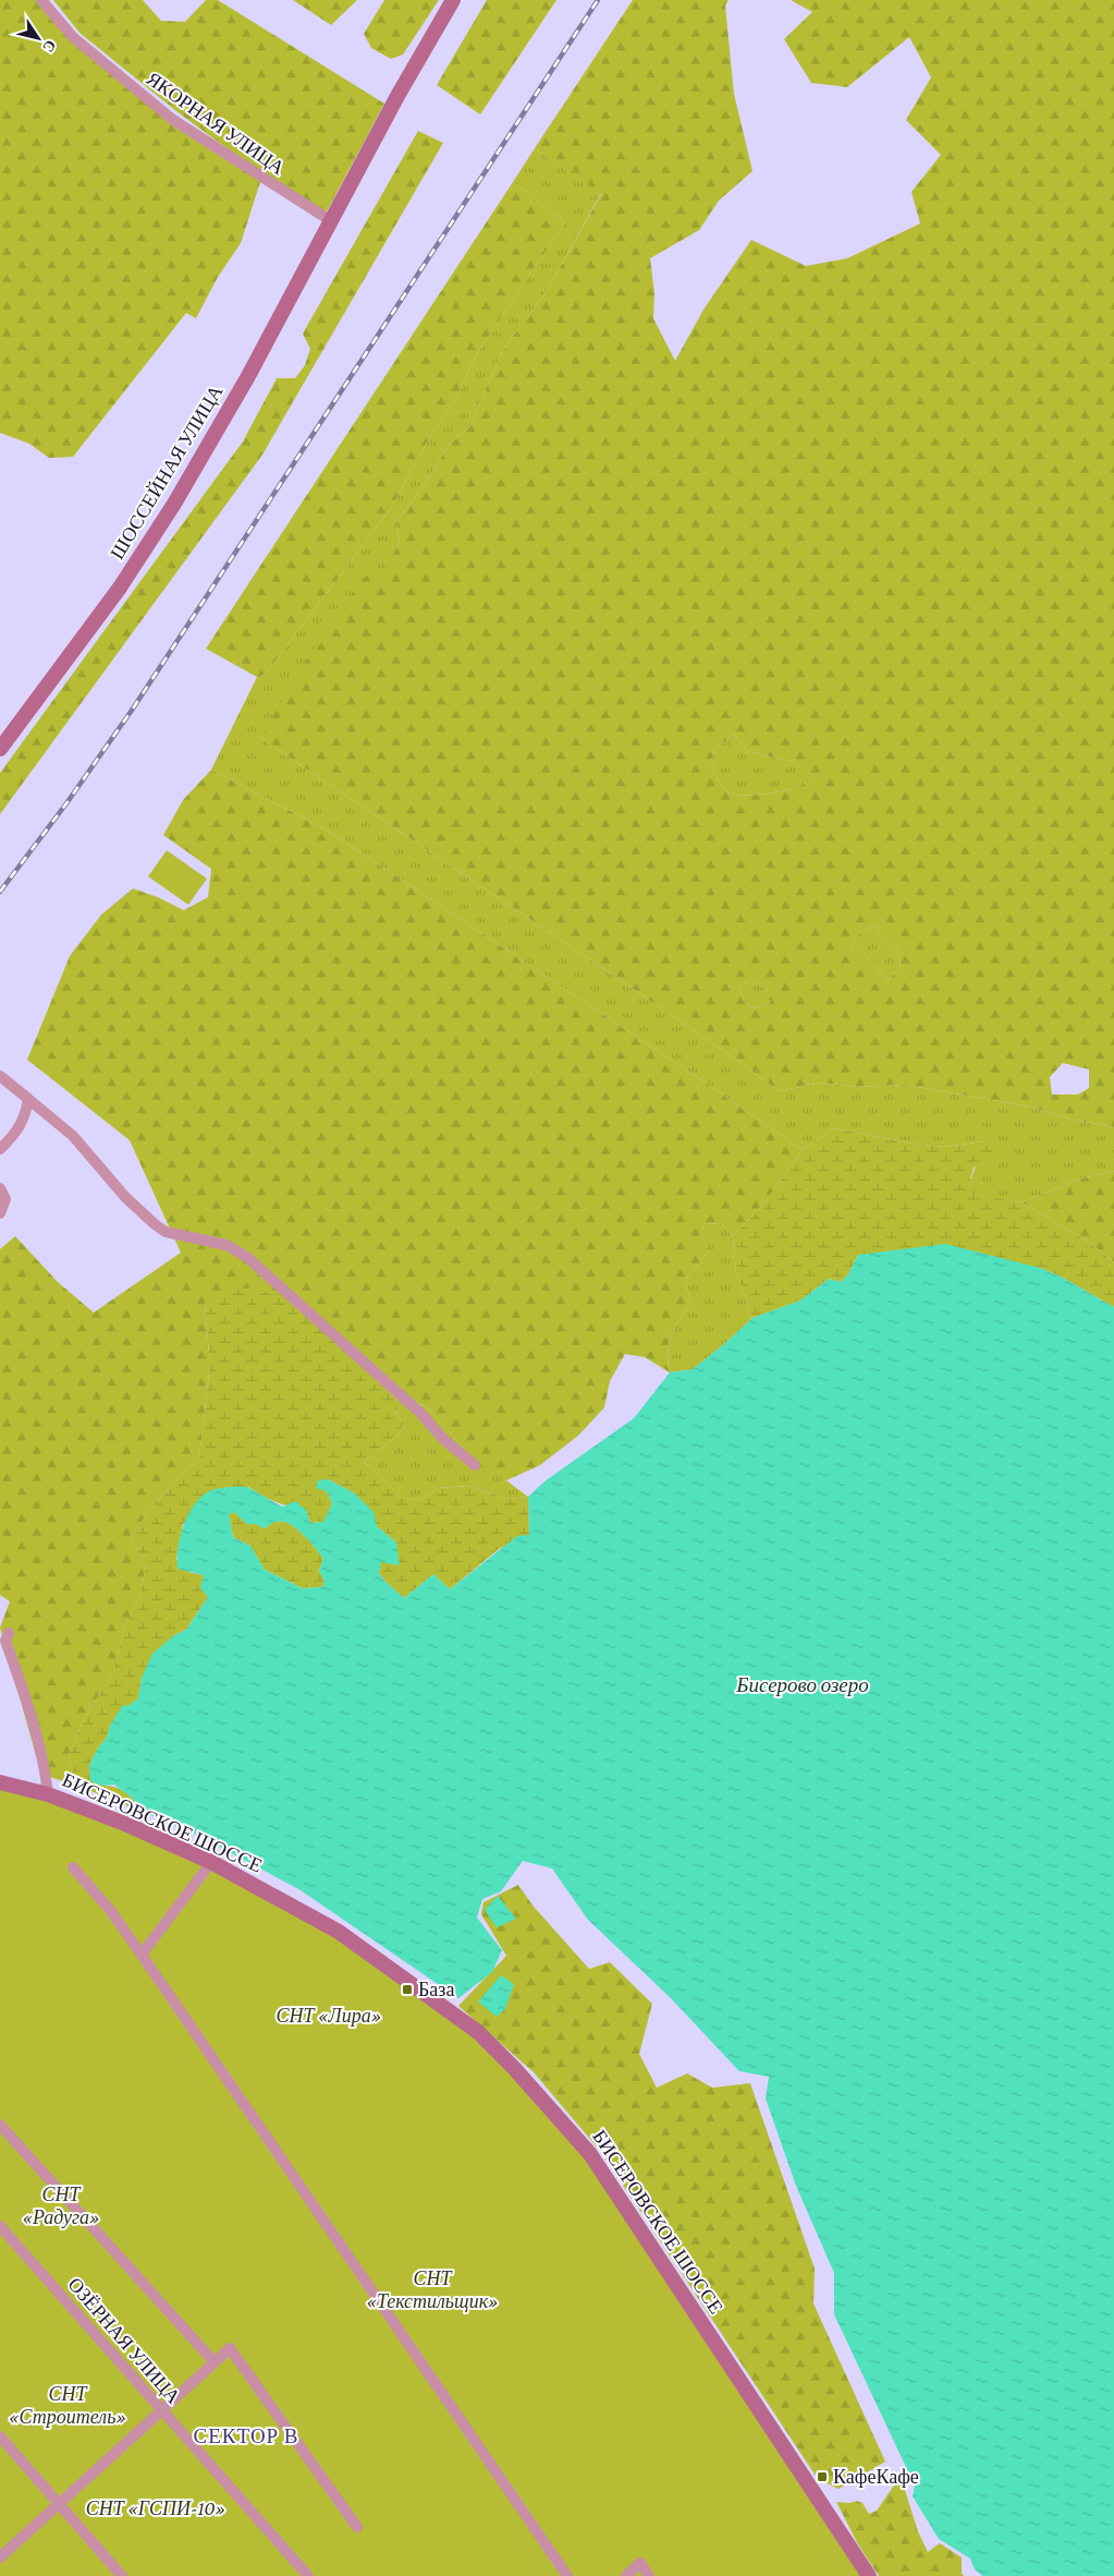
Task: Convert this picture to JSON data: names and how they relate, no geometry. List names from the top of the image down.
{
  "streets": {
    "main road": ["ШОССЕЙНАЯ УЛИЦА", "БИСЕРОВСКОЕ ШОССЕ"],
    "street": ["ЯКОРНАЯ УЛИЦА", "ОЗЁРНАЯ УЛИЦА"]
  },
  "crossings": [
    ["ЯКОРНАЯ УЛИЦА", "ШОССЕЙНАЯ УЛИЦА"]
  ],
  "districts": ["СЕКТОР В"],
  "water": ["Бисерово озеро"],
  "parks": [
    "СНТ «Лира»",
    "СНТ «Радуга»",
    "СНТ «Текстильщик»",
    "СНТ «Строитель»",
    "СНТ «ГСПИ-10»"
  ],
  "places": {
    "transit": ["База", "КафеКафе"]
  },
  "north": "bottom right"
}
